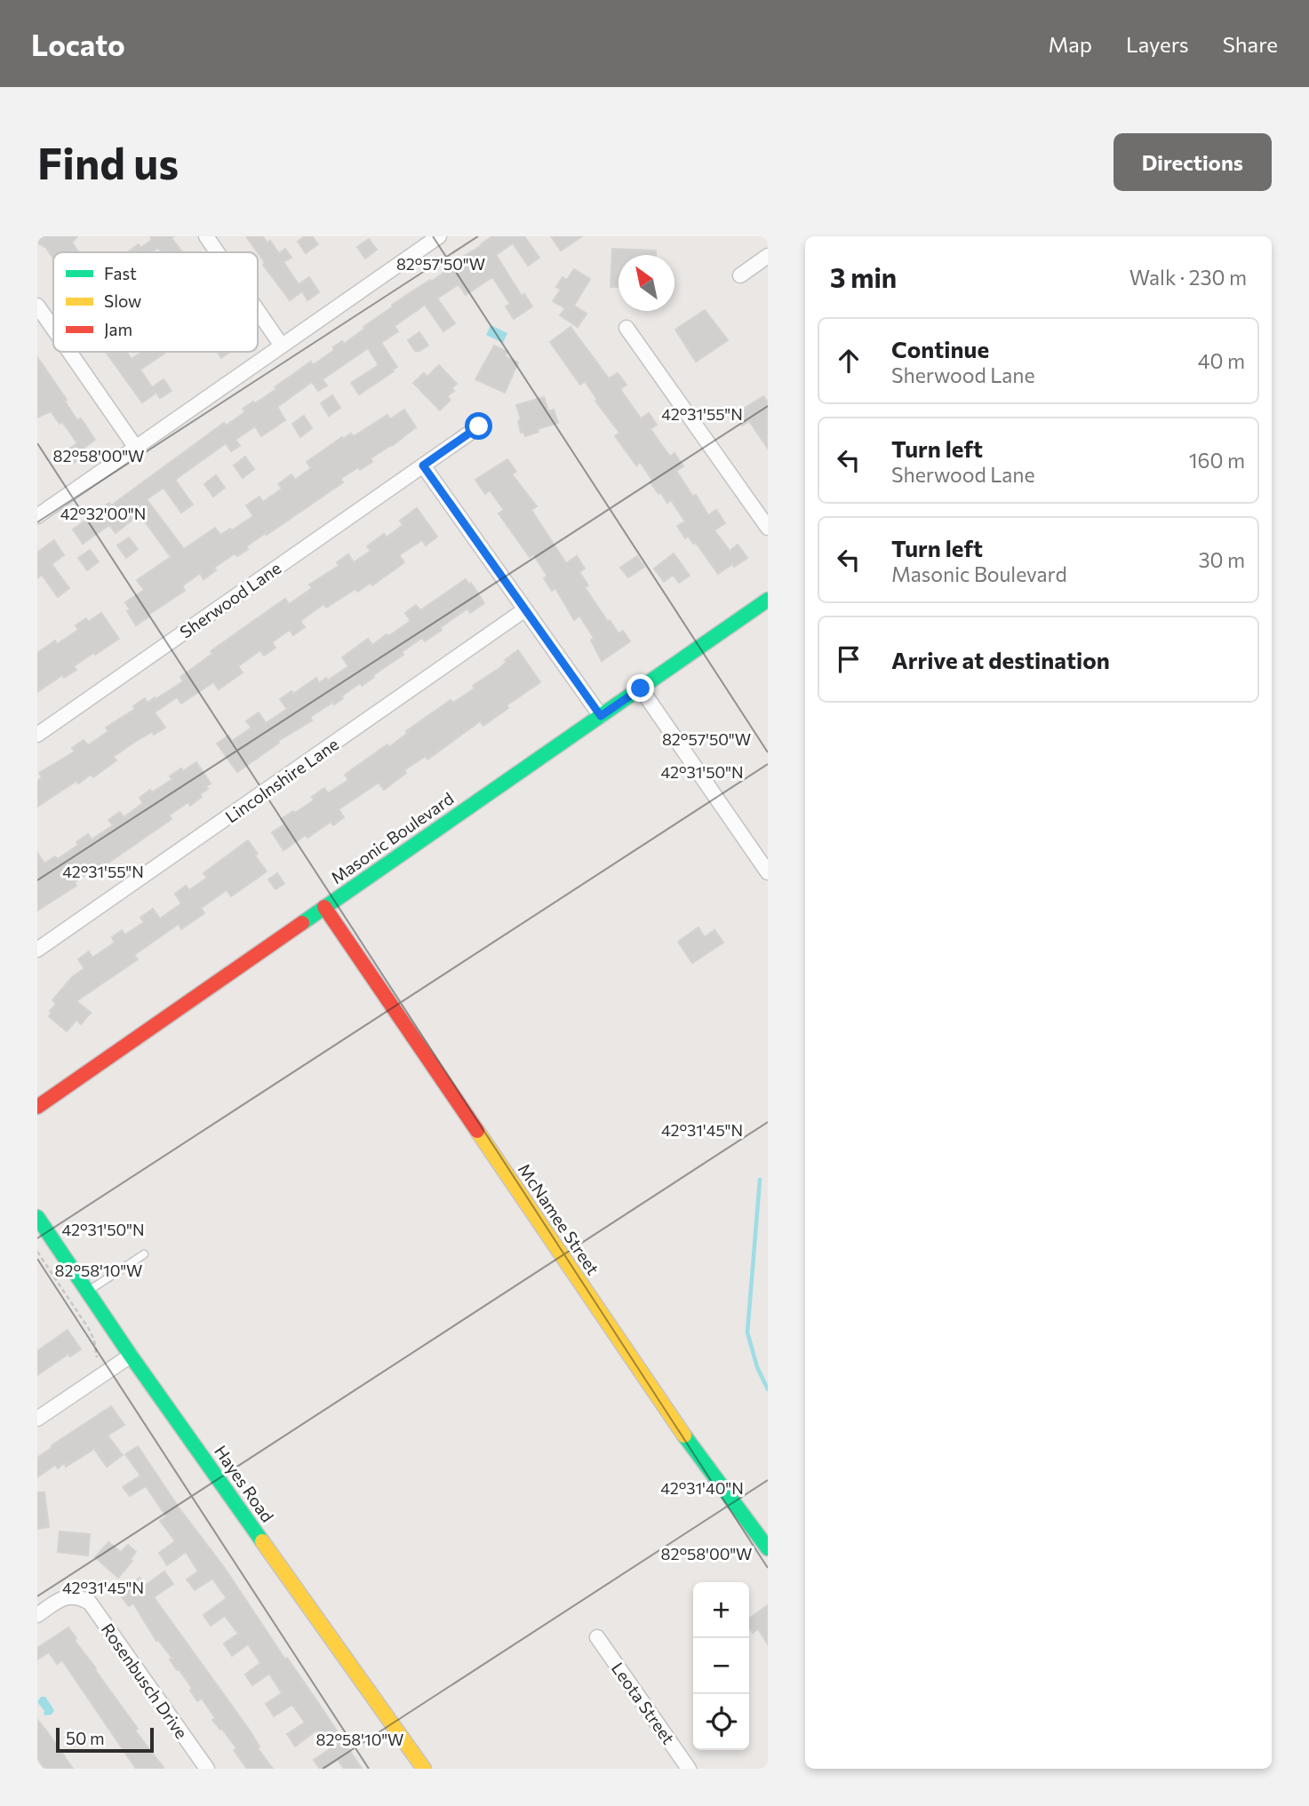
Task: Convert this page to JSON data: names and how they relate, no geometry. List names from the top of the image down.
{
  "streets": {
    "street": [
      "Sherwood Lane",
      "Lincolnshire Lane",
      "Masonic Boulevard",
      "McNamee Street",
      "Hayes Road",
      "Rosenbusch Drive",
      "Leota Street"
    ]
  },
  "crossings": [
    ["Masonic Boulevard", "McNamee Street"]
  ],
  "legend": ["Fast", "Slow", "Jam"],
  "scale_bar": "50 m",
  "north": "top left",
  "page": {
    "header": "Locato",
    "nav": ["Map", "Layers", "Share"],
    "buttons": "Directions",
    "title": "Find us",
    "heading": ["3 min", "Walk · 230 m"],
    "list": [
      ["Continue", "Sherwood Lane", "40 m"],
      ["Turn left", "Sherwood Lane", "160 m"],
      ["Turn left", "Masonic Boulevard", "30 m"],
      "Arrive at destination"
    ],
    "map_buttons": ["+", "−"],
    "scale": "50 m"
  },
  "coordinates": [
    "82°57'50\"W",
    "42°31'55\"N",
    "82°58'00\"W",
    "42°32'00\"N",
    "42°31'50\"N",
    "42°31'45\"N",
    "82°58'10\"W",
    "42°31'40\"N"
  ]
}
